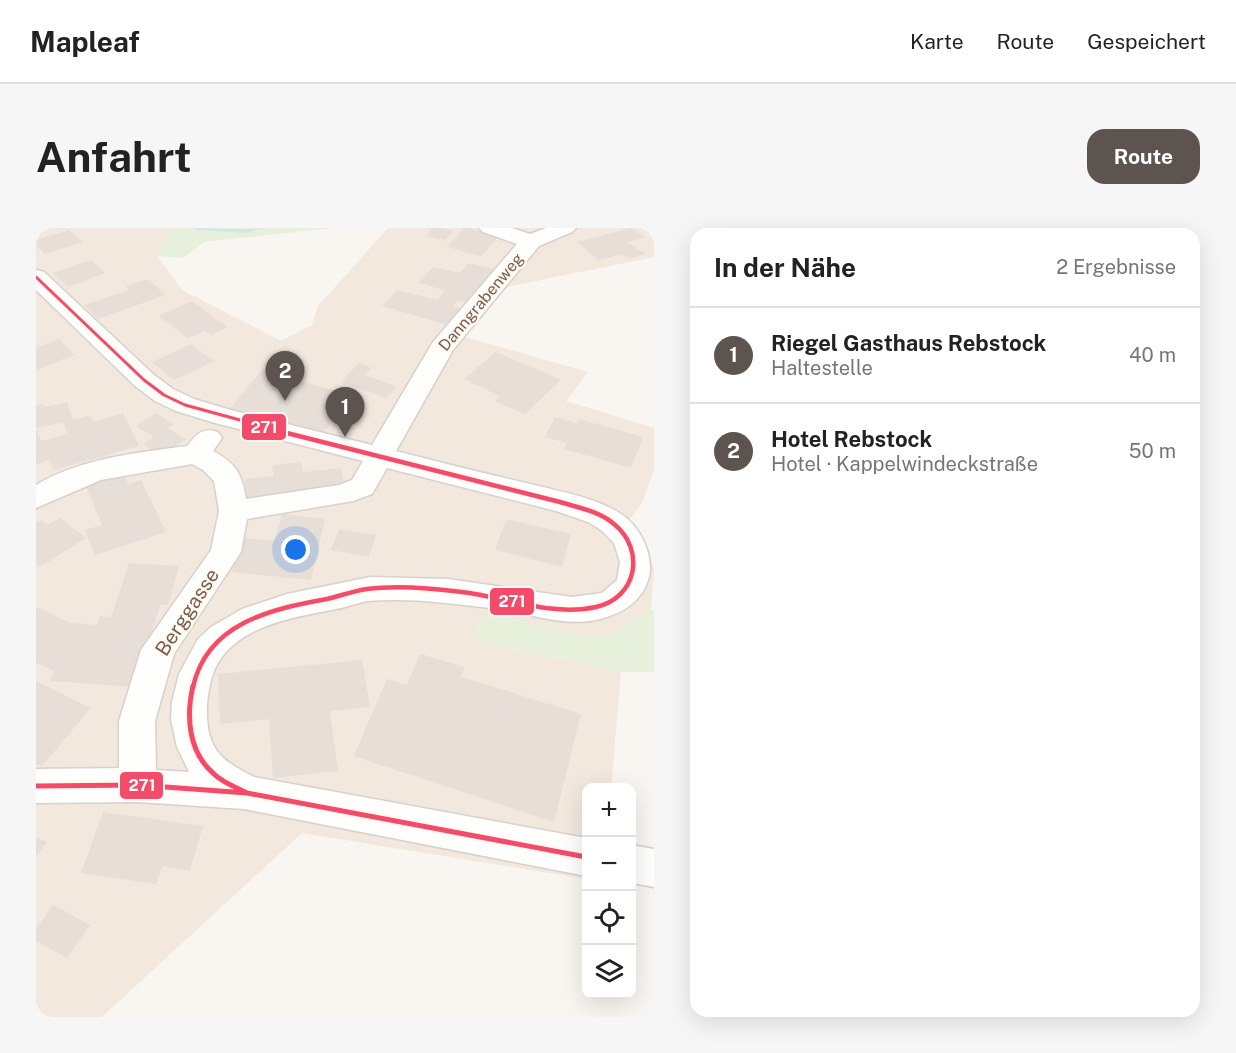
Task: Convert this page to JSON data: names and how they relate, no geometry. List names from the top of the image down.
{
  "streets": {
    "street": ["Danngrabenweg", "Berggasse"]
  },
  "lines": ["transit line 271"],
  "page": {
    "header": "Mapleaf",
    "nav": ["Karte", "Route", "Gespeichert"],
    "buttons": "Route",
    "title": "Anfahrt",
    "heading": ["In der Nähe", "2 Ergebnisse"],
    "list": [
      {
        "mark": "1",
        "name": "Riegel Gasthaus Rebstock",
        "note": "Haltestelle",
        "value": "40 m"
      },
      {
        "mark": "2",
        "name": "Hotel Rebstock",
        "note": "Hotel · Kappelwindeckstraße",
        "value": "50 m"
      }
    ],
    "pins": ["2", "1"],
    "map_buttons": ["+", "−"]
  }
}
